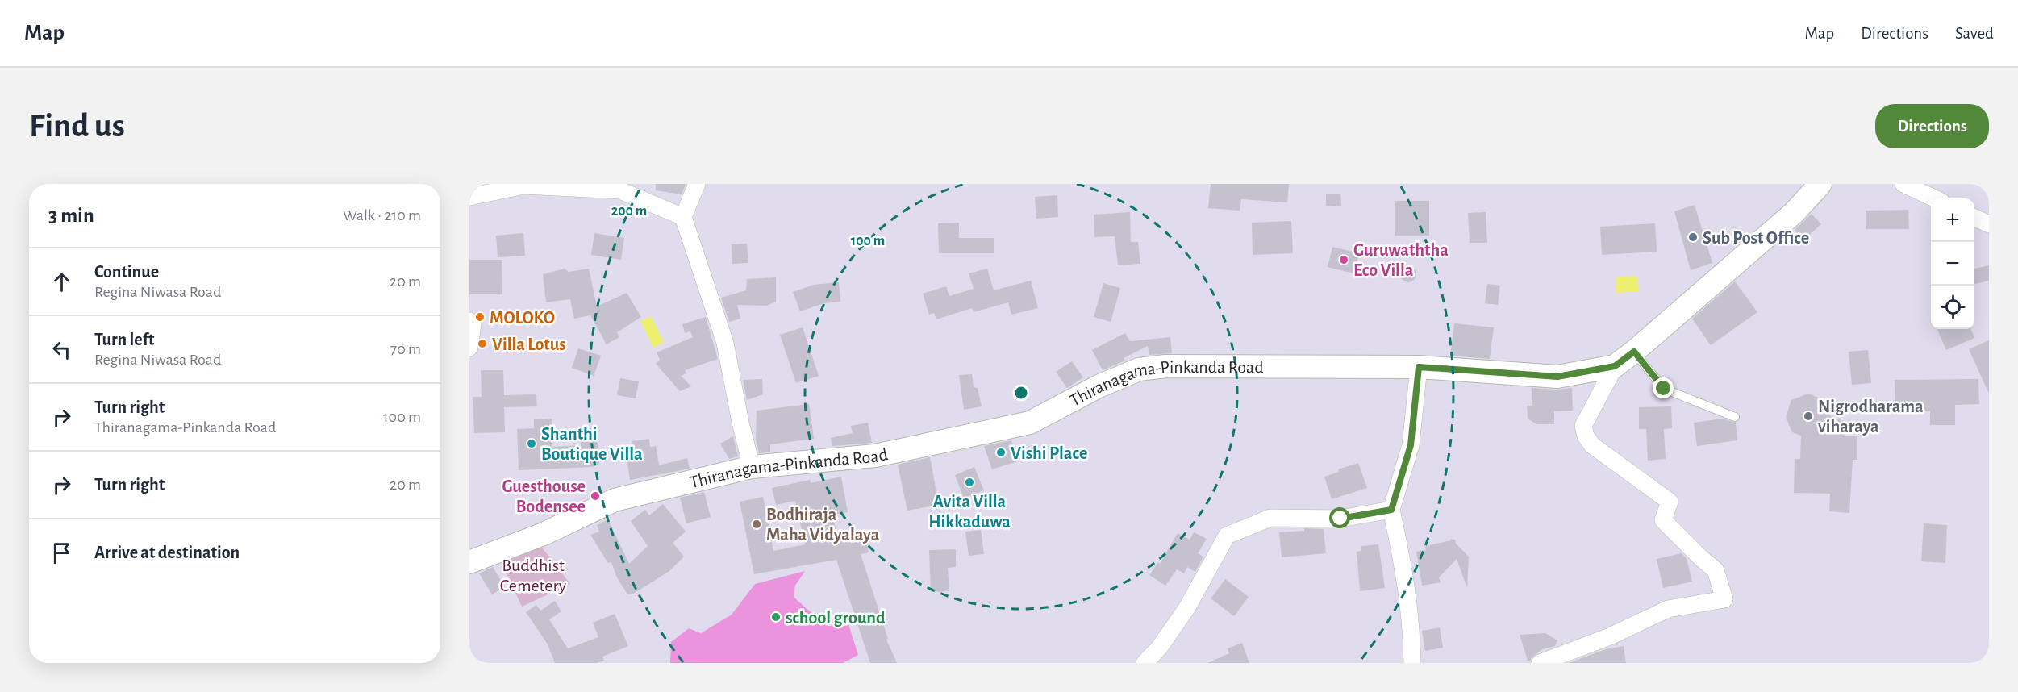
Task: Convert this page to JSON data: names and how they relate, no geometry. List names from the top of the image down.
{
  "streets": {
    "street": ["Thiranagama-Pinkanda Road"]
  },
  "parks": ["Buddhist Cemetery"],
  "places": [
    "Sub Post Office",
    "Guruwaththa Eco Villa",
    "MOLOKO",
    "Villa Lotus",
    "Nigrodharama viharaya",
    "Shanthi Boutique Villa",
    "Vishi Place",
    "Avita Villa Hikkaduwa",
    "Guesthouse Bodensee",
    "Bodhiraja Maha Vidyalaya",
    "school ground"
  ],
  "page": {
    "header": "Map",
    "nav": ["Map", "Directions", "Saved"],
    "buttons": "Directions",
    "title": "Find us",
    "heading": ["3 min", "Walk · 210 m"],
    "map_buttons": ["+", "−"],
    "list": [
      ["Continue", "Regina Niwasa Road", "20 m"],
      ["Turn left", "Regina Niwasa Road", "70 m"],
      ["Turn right", "Thiranagama-Pinkanda Road", "100 m"],
      ["Turn right", "20 m"],
      "Arrive at destination"
    ]
  },
  "rings": ["200 m", "100 m"]
}
